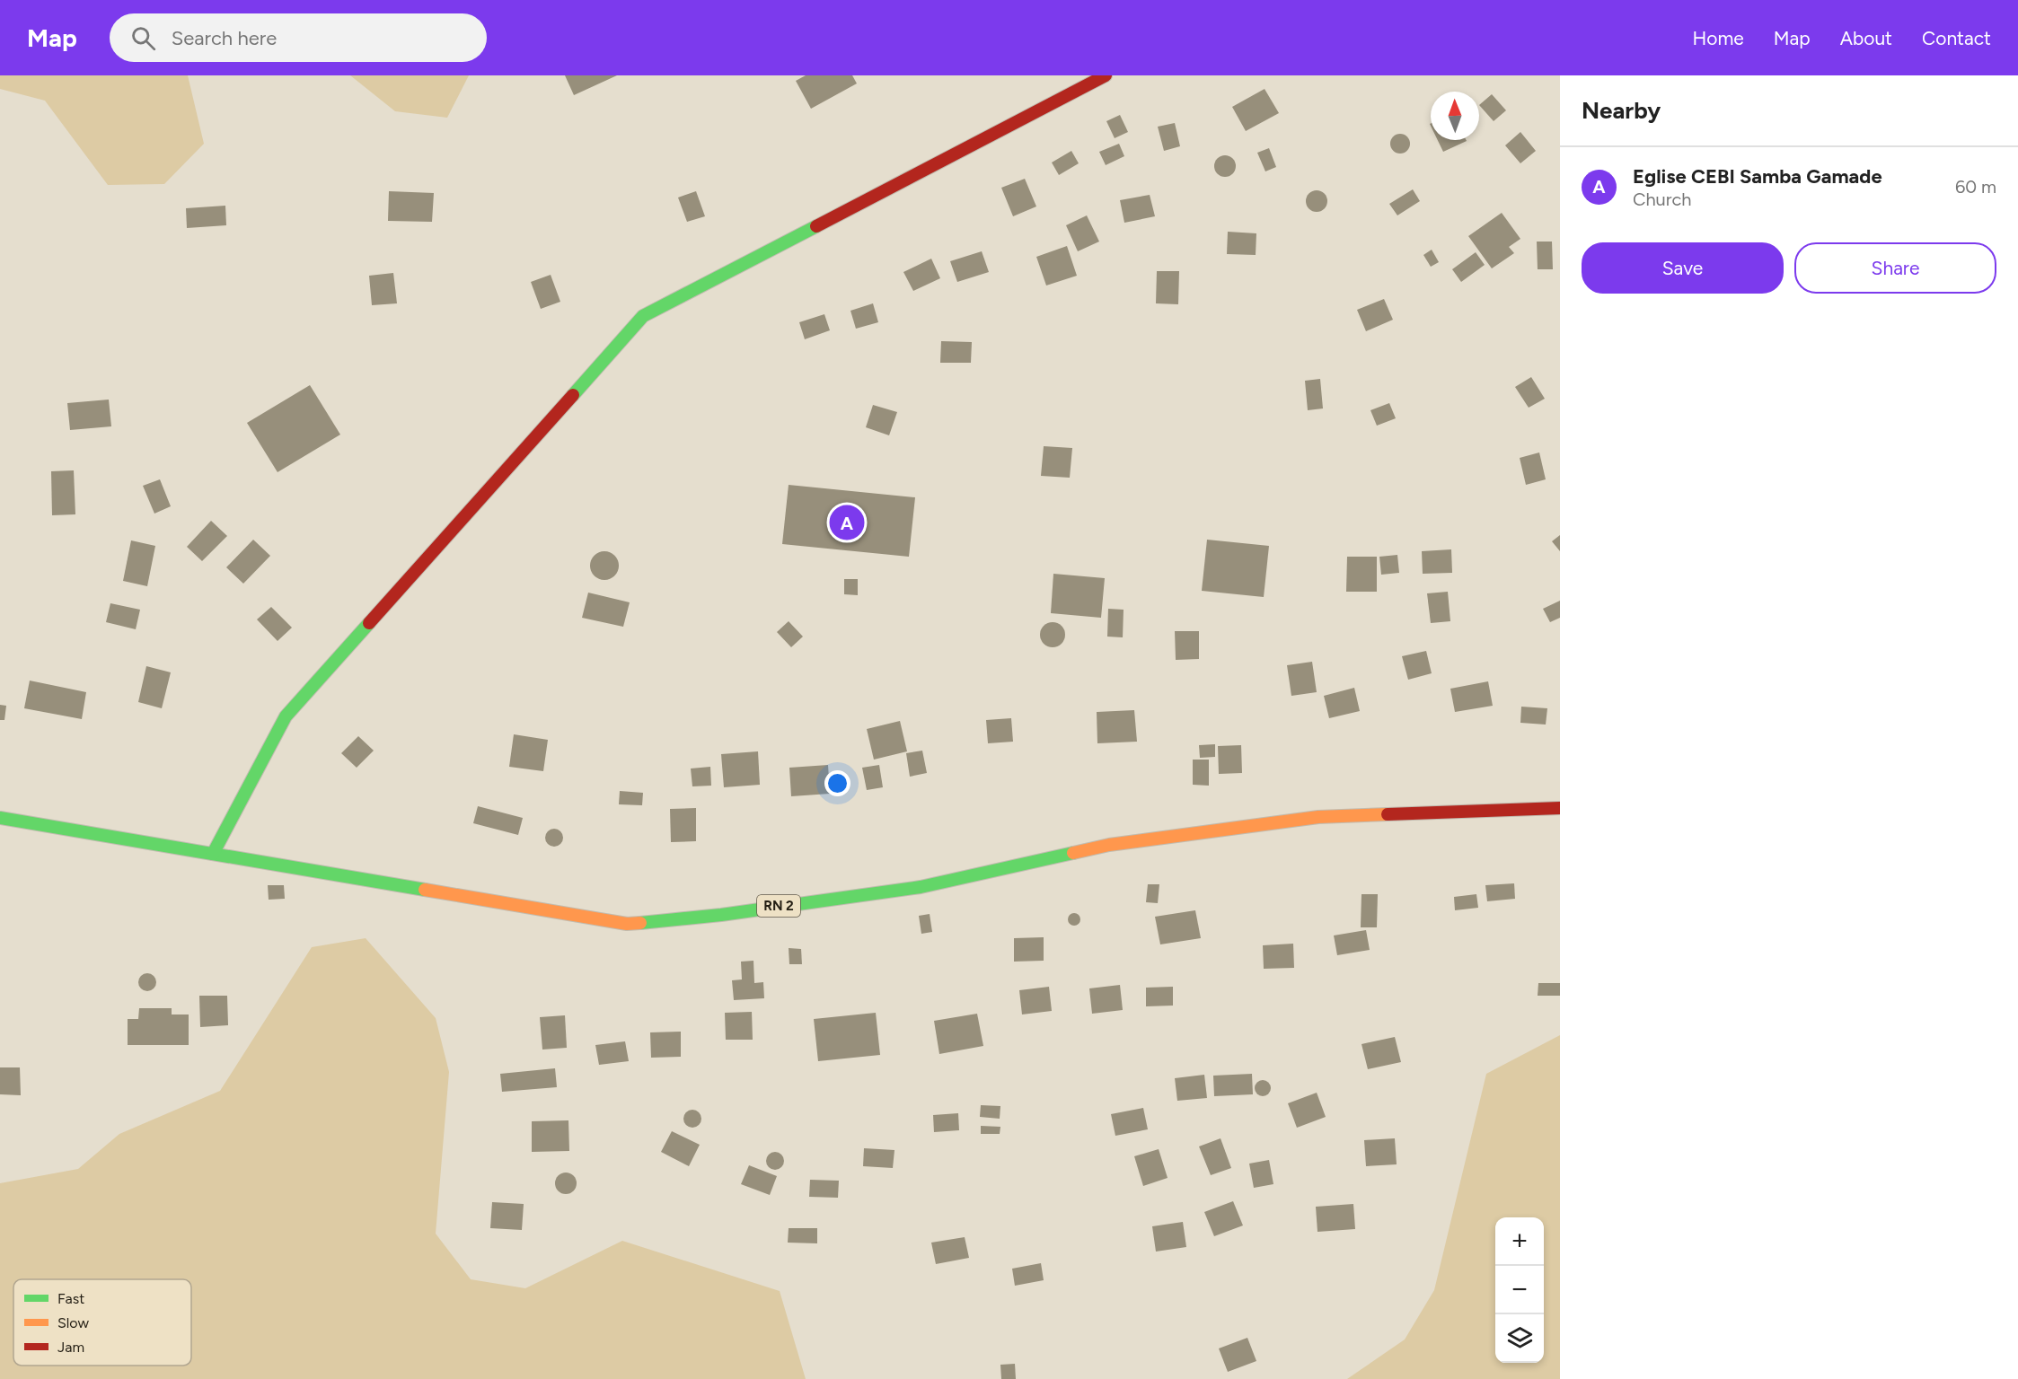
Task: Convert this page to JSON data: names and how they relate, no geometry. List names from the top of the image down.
{
  "streets": {
    "main road": ["RN 2"]
  },
  "legend": ["Fast", "Slow", "Jam"],
  "north": "top",
  "page": {
    "header": "Map",
    "search": "Search here",
    "nav": [
      "Home",
      "Map",
      "About",
      "Contact"
    ],
    "heading": "Nearby",
    "list": [
      {
        "mark": "A",
        "name": "Eglise CEBI Samba Gamade",
        "note": "Church",
        "value": "60 m"
      }
    ],
    "buttons": ["Save", "Share"],
    "pins": "A",
    "map_buttons": ["+", "−"]
  }
}
